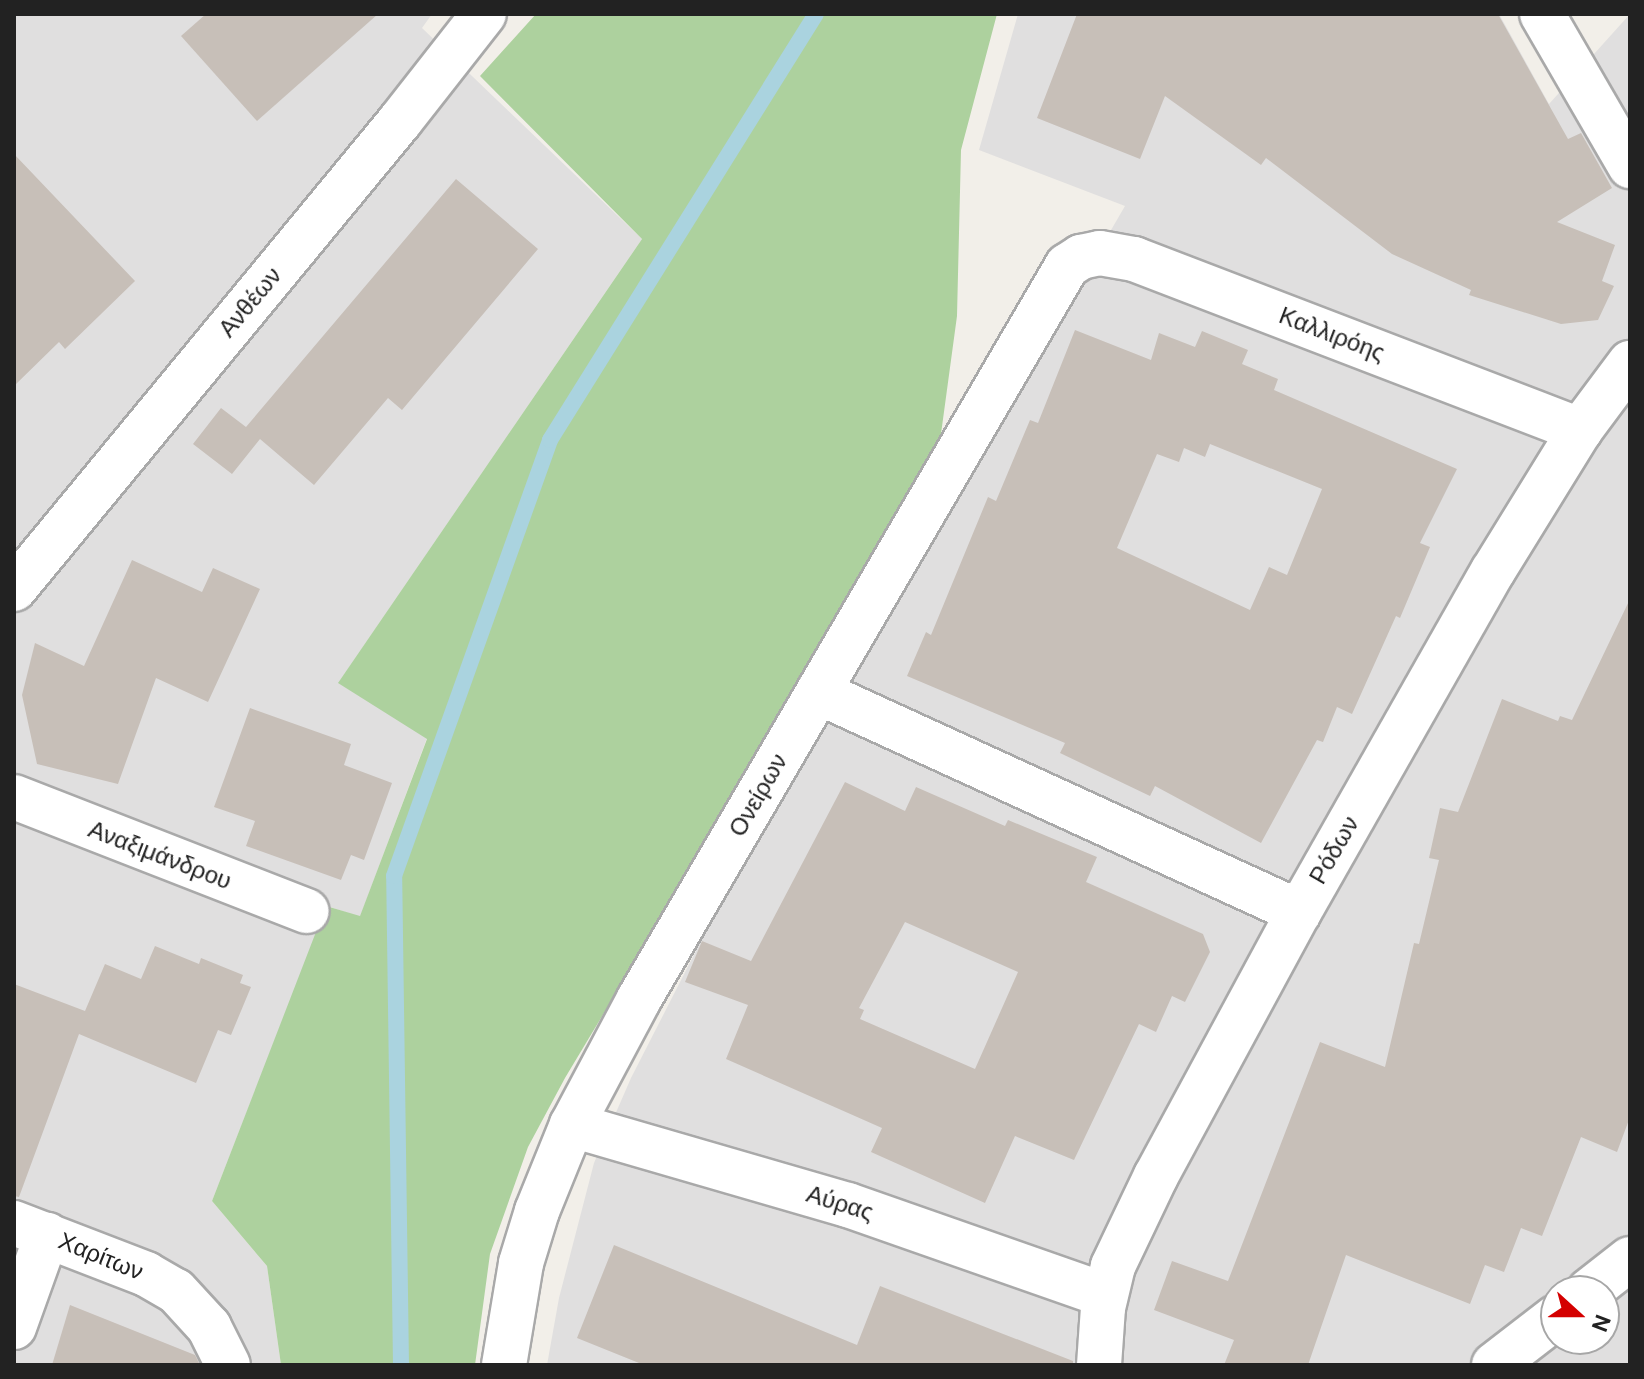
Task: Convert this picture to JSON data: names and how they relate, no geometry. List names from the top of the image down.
{
  "streets": {
    "street": [
      "Ανθέων",
      "Καλλιρόης",
      "Ονείρων",
      "Ρόδων",
      "Αναξιμάνδρου",
      "Αύρας",
      "Χαρίτων"
    ]
  },
  "crossings": [
    ["Καλλιρόης", "Ονείρων"],
    ["Καλλιρόης", "Ρόδων"],
    ["Ονείρων", "Αύρας"],
    ["Ρόδων", "Αύρας"]
  ],
  "north": "right"
}
